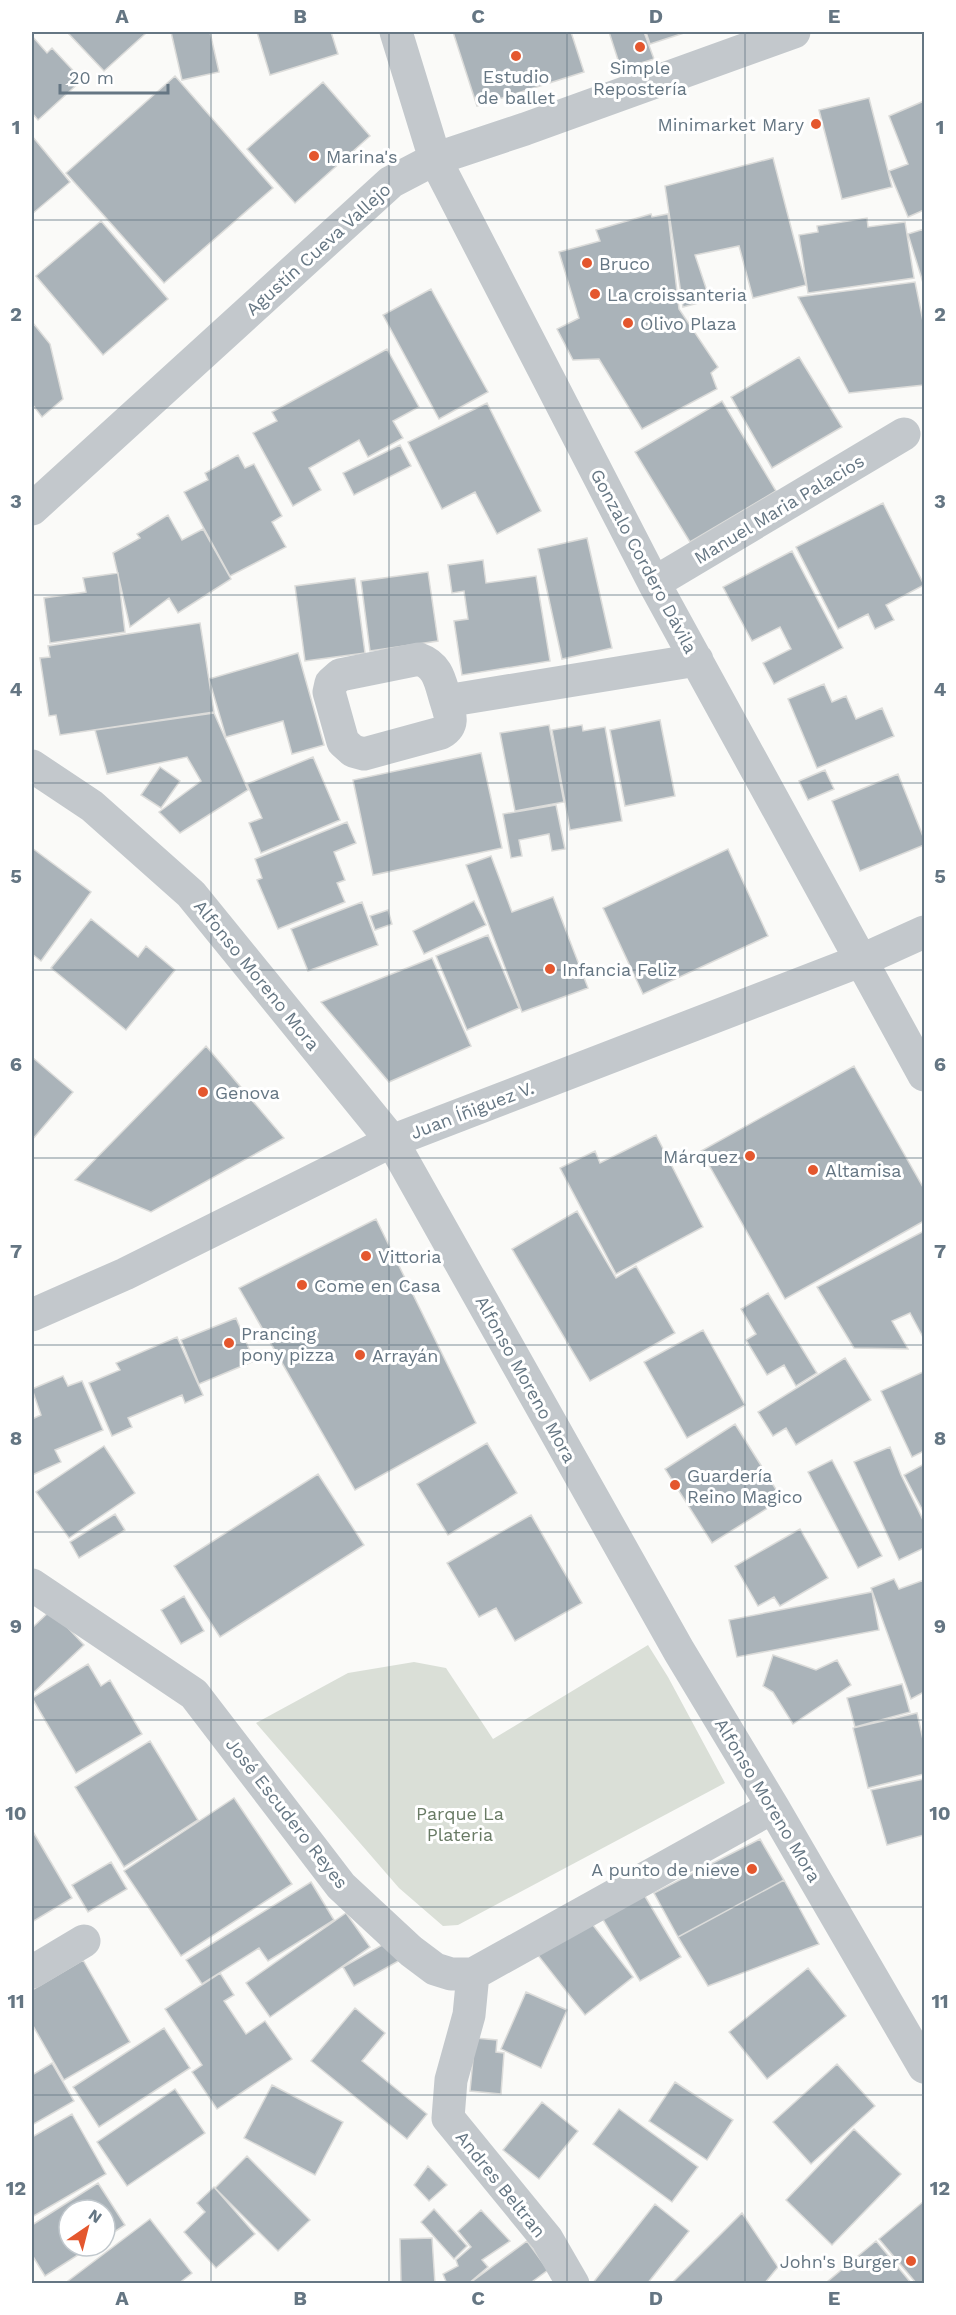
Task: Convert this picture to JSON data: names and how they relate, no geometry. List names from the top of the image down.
{
  "streets": {
    "street": [
      "Agustín Cueva Vallejo",
      "Manuel Maria Palacios",
      "Gonzalo Cordero Dávila",
      "Alfonso Moreno Mora",
      "Juan Íñiguez V.",
      "José Escudero Reyes",
      "Andres Beltran"
    ]
  },
  "crossings": [
    ["Agustín Cueva Vallejo", "Gonzalo Cordero Dávila"],
    ["Manuel Maria Palacios", "Gonzalo Cordero Dávila"],
    ["Gonzalo Cordero Dávila", "Juan Íñiguez V."],
    ["Alfonso Moreno Mora", "Juan Íñiguez V."],
    ["José Escudero Reyes", "Andres Beltran"]
  ],
  "parks": ["Parque La Plateria"],
  "places": [
    "Simple Repostería",
    "Estudio de ballet",
    "Minimarket Mary",
    "Marina's",
    "Bruco",
    "La croissanteria",
    "Olivo Plaza",
    "Infancia Feliz",
    "Genova",
    "Márquez",
    "Altamisa",
    "Vittoria",
    "Come en Casa",
    "Prancing pony pizza",
    "Arrayán",
    "Guardería Reino Magico",
    "A punto de nieve",
    "John's Burger"
  ],
  "scale_bar": "20 m",
  "north": "top right",
  "grid": {
    "columns": [
      "A",
      "B",
      "C",
      "D",
      "E"
    ],
    "rows": [
      "1",
      "2",
      "3",
      "4",
      "5",
      "6",
      "7",
      "8",
      "9",
      "10",
      "11",
      "12"
    ]
  }
}
